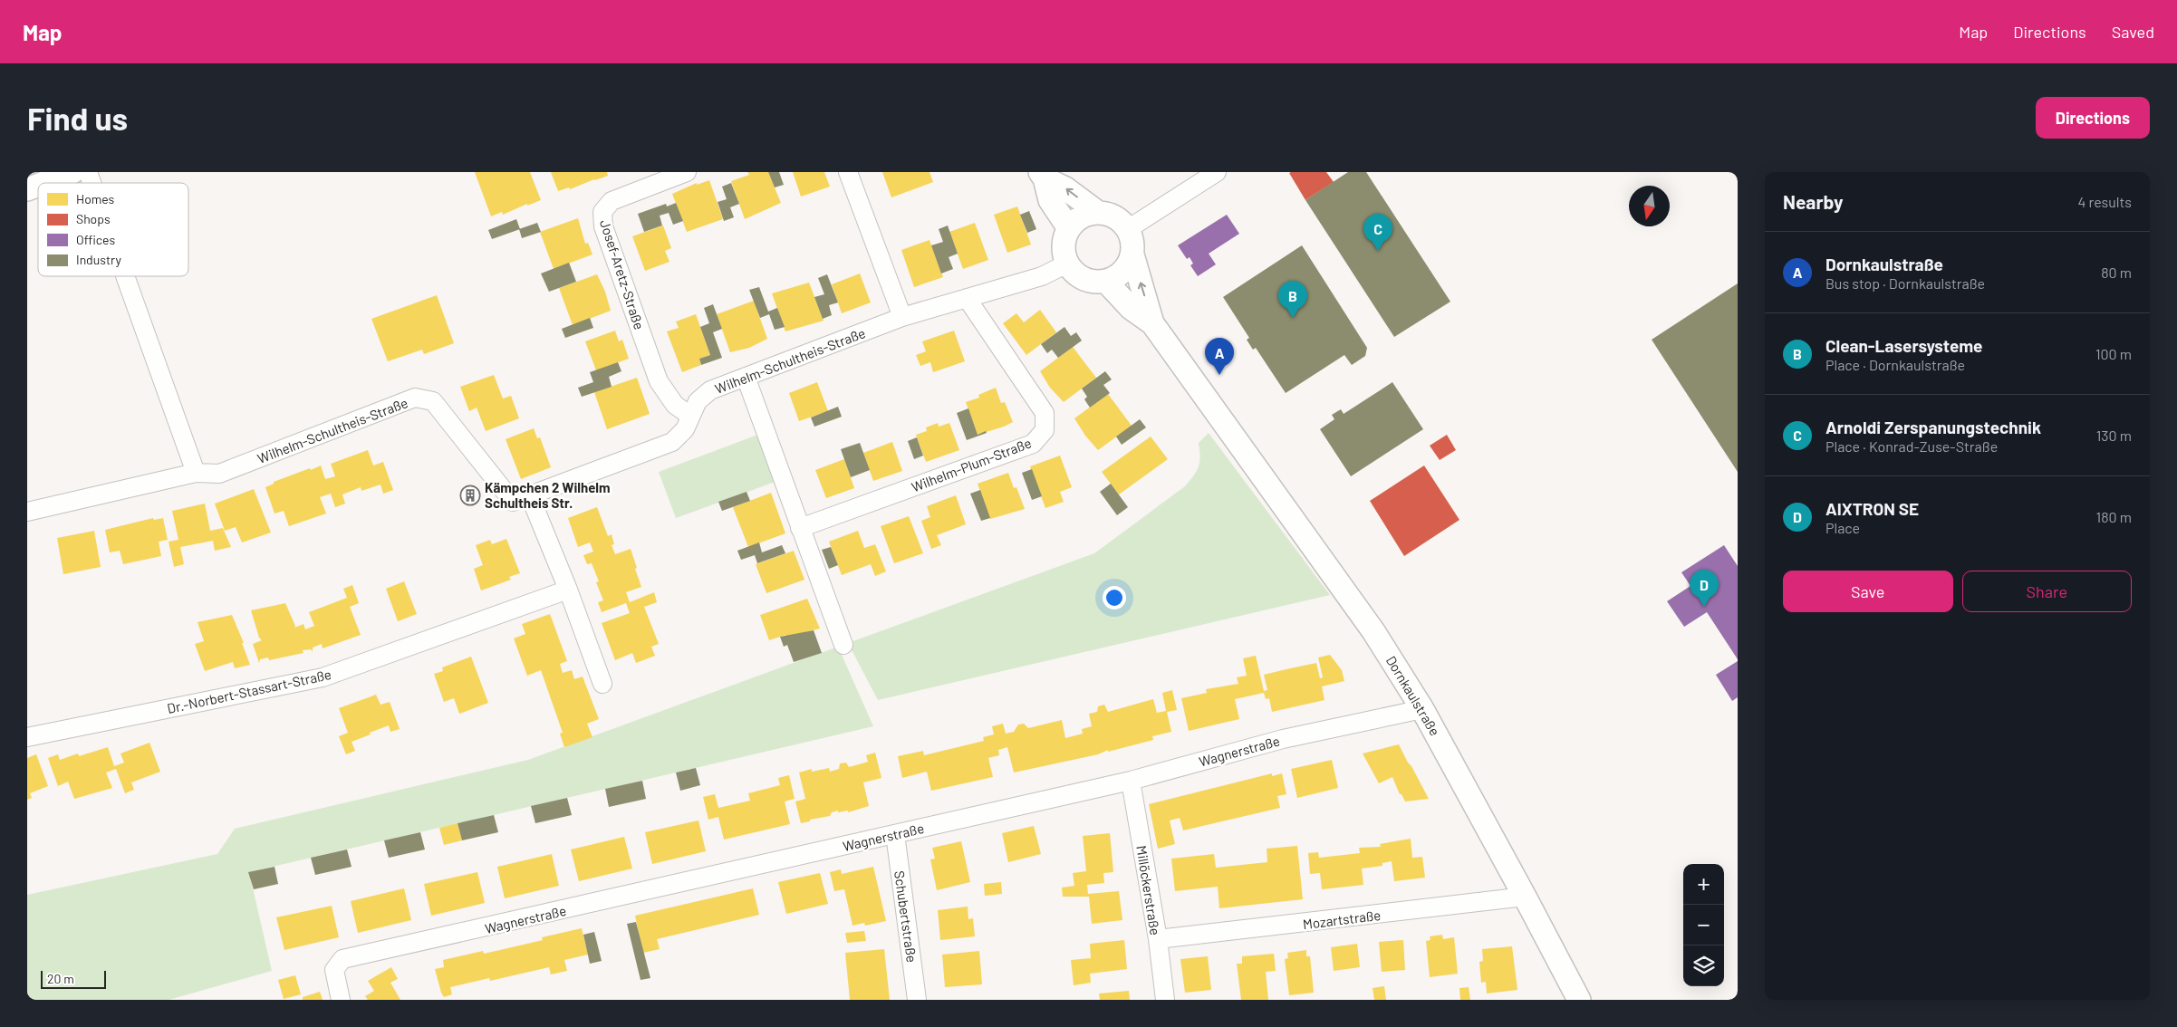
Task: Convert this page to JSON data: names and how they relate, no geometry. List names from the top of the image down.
{
  "streets": {
    "street": [
      "Josef-Aretz-Straße",
      "Wilhelm-Schultheis-Straße",
      "Wilhelm-Plum-Straße",
      "Dr.-Norbert-Stassart-Straße",
      "Dornkaulstraße",
      "Wagnerstraße",
      "Millöckerstraße",
      "Schubertstraße",
      "Mozartstraße"
    ]
  },
  "crossings": [
    ["Josef-Aretz-Straße", "Wilhelm-Schultheis-Straße"],
    ["Wilhelm-Schultheis-Straße", "Wilhelm-Plum-Straße"],
    ["Wilhelm-Schultheis-Straße", "Dornkaulstraße"],
    ["Dornkaulstraße", "Wagnerstraße"],
    ["Dornkaulstraße", "Mozartstraße"],
    ["Wagnerstraße", "Millöckerstraße"],
    ["Wagnerstraße", "Schubertstraße"],
    ["Millöckerstraße", "Mozartstraße"]
  ],
  "places": {
    "building": ["Kämpchen 2 Wilhelm Schultheis Str."]
  },
  "legend": [
    "Homes",
    "Shops",
    "Offices",
    "Industry"
  ],
  "scale_bar": "20 m",
  "north": "bottom",
  "page": {
    "header": "Map",
    "nav": ["Map", "Directions", "Saved"],
    "buttons": [
      "Directions",
      ["Save", "Share"]
    ],
    "title": "Find us",
    "heading": ["Nearby", "4 results"],
    "pins": [
      "C",
      "B",
      "A",
      "D"
    ],
    "list": [
      {
        "mark": "A",
        "name": "Dornkaulstraße",
        "note": "Bus stop · Dornkaulstraße",
        "value": "80 m"
      },
      {
        "mark": "B",
        "name": "Clean-Lasersysteme",
        "note": "Place · Dornkaulstraße",
        "value": "100 m"
      },
      {
        "mark": "C",
        "name": "Arnoldi Zerspanungstechnik",
        "note": "Place · Konrad-Zuse-Straße",
        "value": "130 m"
      },
      {
        "mark": "D",
        "name": "AIXTRON SE",
        "note": "Place",
        "value": "180 m"
      }
    ],
    "map_buttons": ["+", "−"],
    "scale": "20 m"
  }
}
